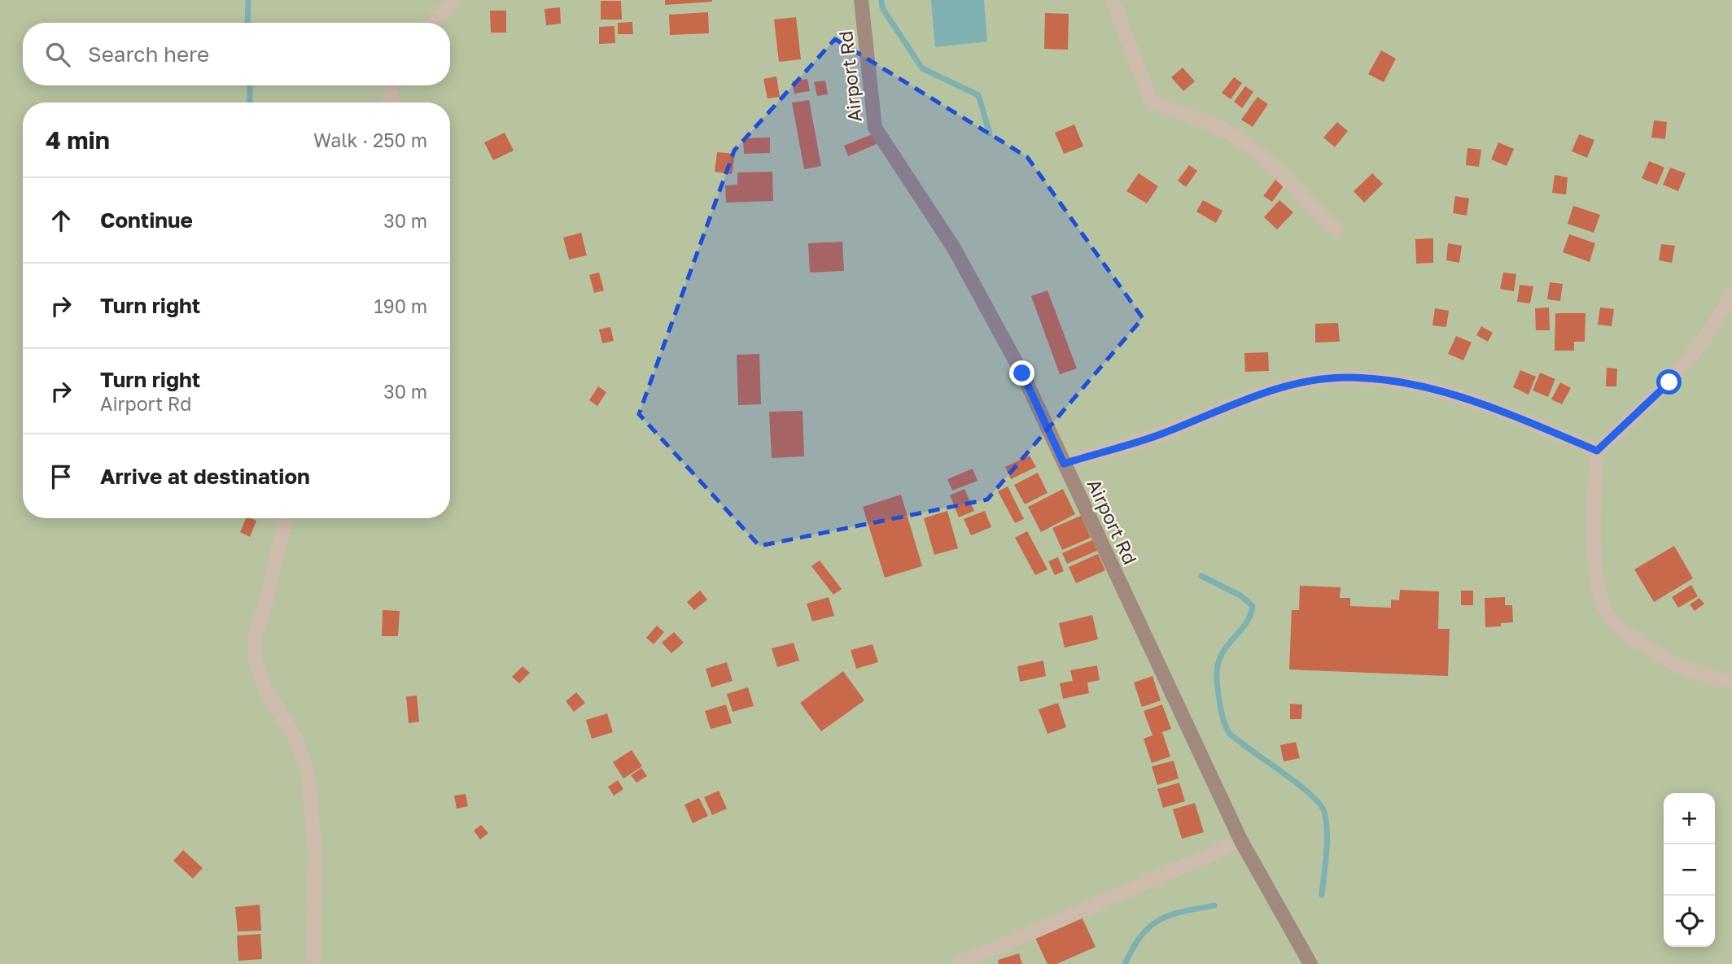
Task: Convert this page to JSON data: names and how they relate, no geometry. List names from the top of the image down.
{
  "streets": {
    "main road": ["Airport Rd"]
  },
  "page": {
    "search": "Search here",
    "heading": ["4 min", "Walk · 250 m"],
    "list": [
      ["Continue", "30 m"],
      ["Turn right", "190 m"],
      ["Turn right", "Airport Rd", "30 m"],
      "Arrive at destination"
    ],
    "map_buttons": ["+", "−"]
  }
}
